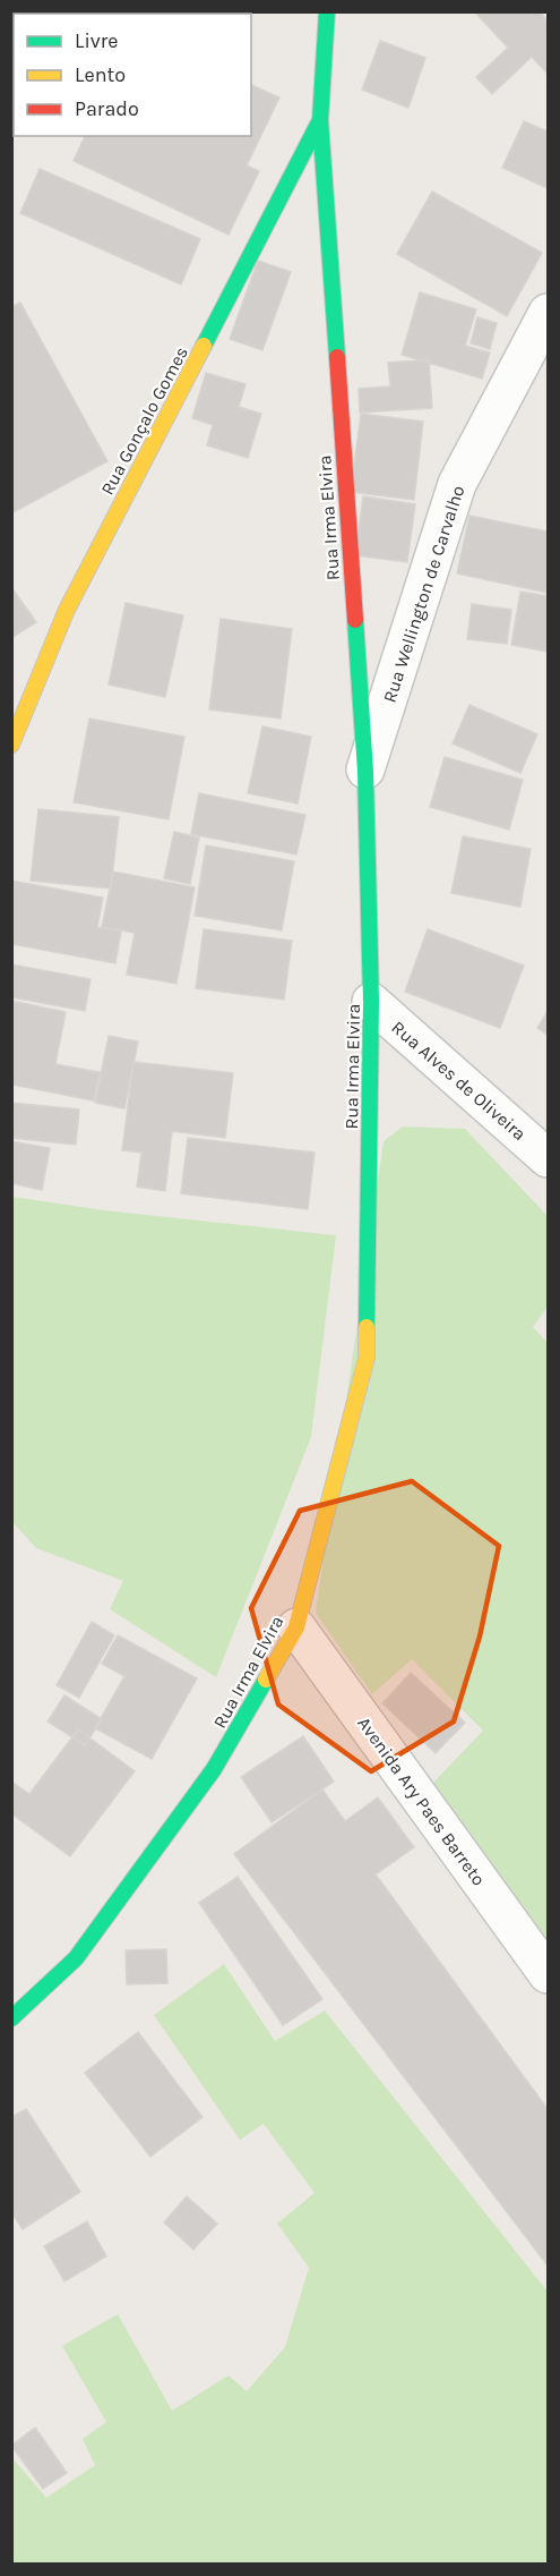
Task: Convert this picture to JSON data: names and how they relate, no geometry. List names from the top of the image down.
{
  "streets": {
    "street": [
      "Rua Gonçalo Gomes",
      "Rua Irma Elvira",
      "Rua Wellington de Carvalho",
      "Rua Alves de Oliveira",
      "Avenida Ary Paes Barreto"
    ]
  },
  "crossings": [
    ["Rua Gonçalo Gomes", "Rua Irma Elvira"],
    ["Rua Irma Elvira", "Rua Wellington de Carvalho"],
    ["Rua Irma Elvira", "Rua Alves de Oliveira"],
    ["Rua Irma Elvira", "Avenida Ary Paes Barreto"]
  ],
  "legend": ["Livre", "Lento", "Parado"]
}
